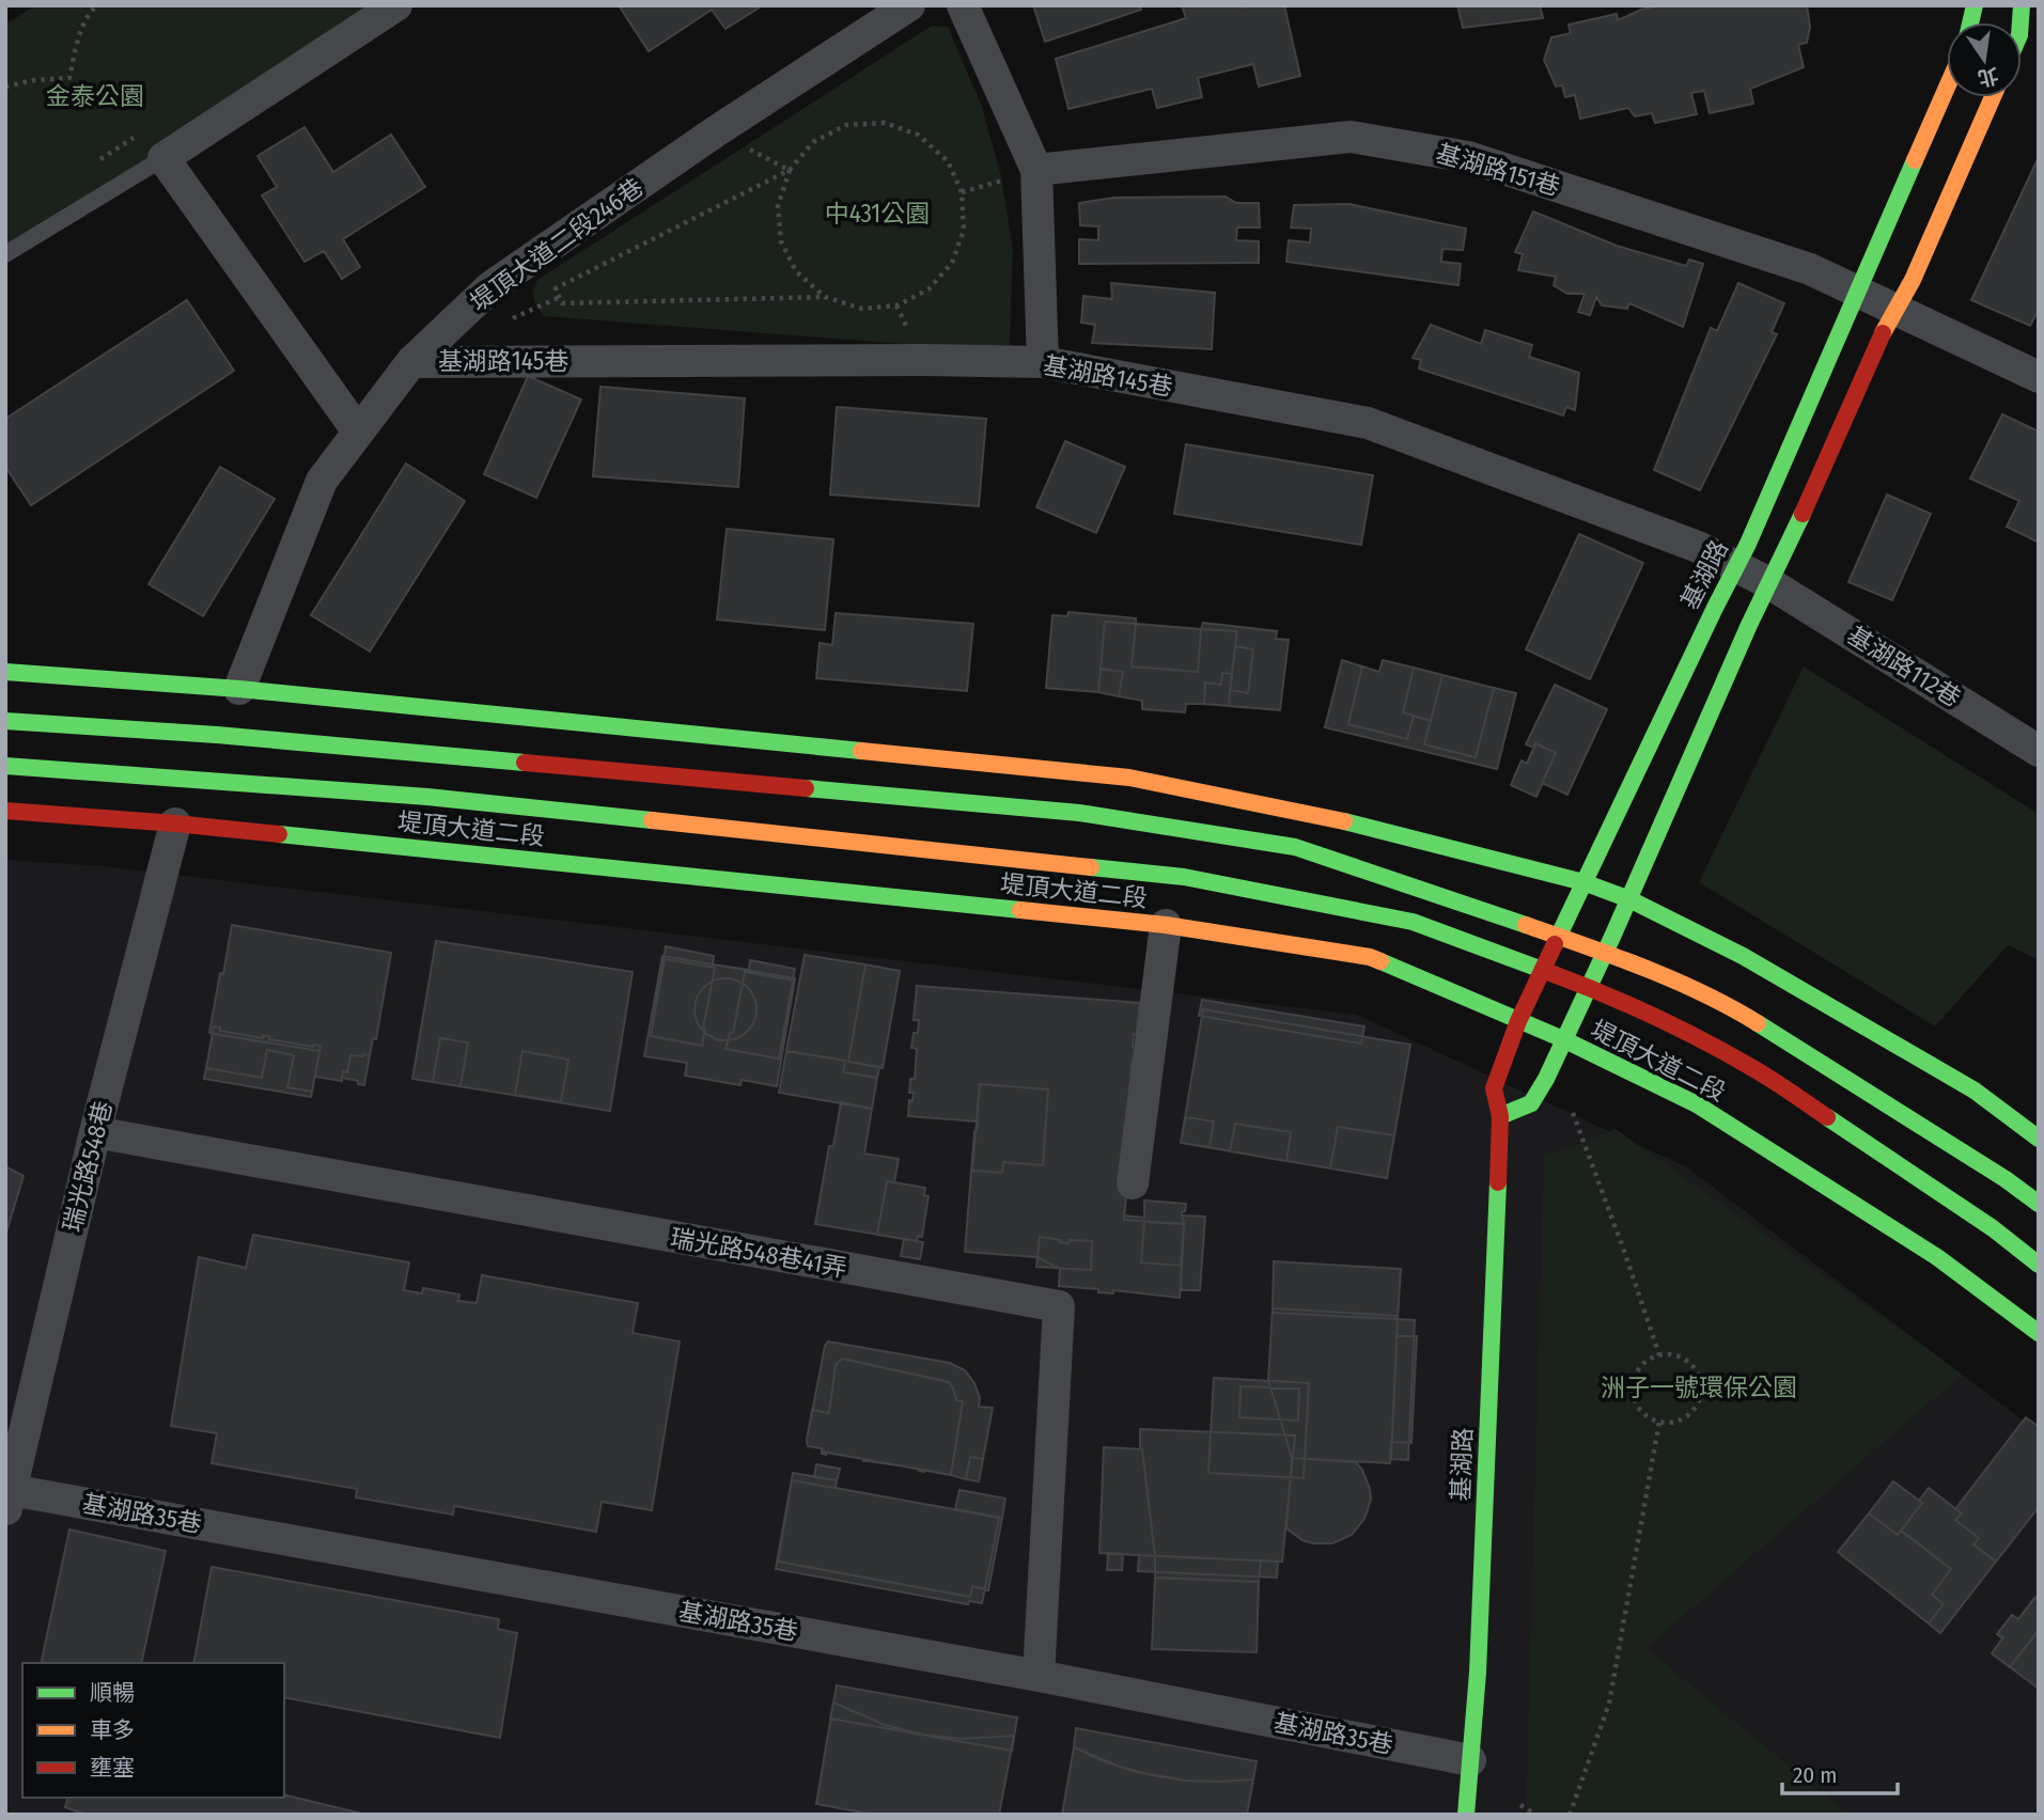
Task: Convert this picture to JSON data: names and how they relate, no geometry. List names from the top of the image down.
{
  "streets": {
    "main road": ["基湖路", "堤頂大道二段"],
    "street": [
      "基湖路151巷",
      "堤頂大道二段246巷",
      "基湖路145巷",
      "基湖路112巷",
      "瑞光路548巷",
      "瑞光路548巷41弄",
      "基湖路35巷"
    ]
  },
  "crossings": [
    ["基湖路151巷", "基湖路"],
    ["堤頂大道二段246巷", "基湖路145巷"],
    ["基湖路145巷", "基湖路"],
    ["基湖路145巷", "基湖路112巷"],
    ["基湖路", "堤頂大道二段"],
    ["基湖路", "基湖路35巷"],
    ["堤頂大道二段", "瑞光路548巷"],
    ["瑞光路548巷", "瑞光路548巷41弄"],
    ["瑞光路548巷", "基湖路35巷"],
    ["瑞光路548巷41弄", "基湖路35巷"]
  ],
  "parks": ["金泰公園", "中431公園", "洲子一號環保公園"],
  "legend": ["順暢", "車多", "壅塞"],
  "scale_bar": "20 m",
  "north": "bottom"
}
